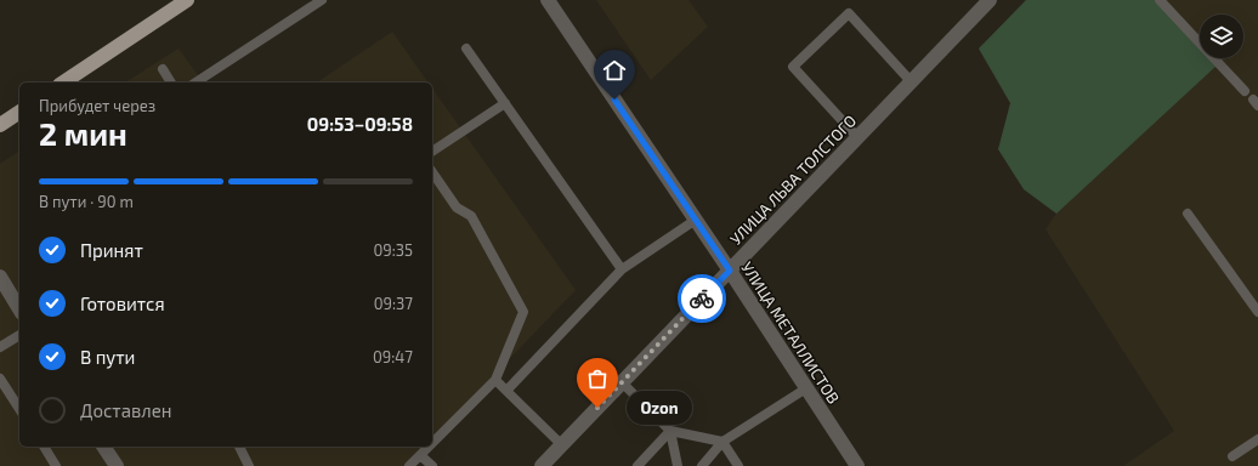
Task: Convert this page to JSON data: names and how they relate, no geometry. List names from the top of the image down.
{
  "streets": {
    "street": ["УЛИЦА ЛЬВА ТОЛСТОГО", "УЛИЦА МЕТАЛЛИСТОВ"]
  },
  "crossings": [
    ["УЛИЦА ЛЬВА ТОЛСТОГО", "УЛИЦА МЕТАЛЛИСТОВ"]
  ],
  "places": ["Ozon"],
  "page": {
    "heading": ["2 мин", "Прибудет через", "09:53–09:58"],
    "bar": "В пути · 90 m",
    "list": [
      ["Принят", "09:35"],
      ["Готовится", "09:37"],
      ["В пути", "09:47"],
      "Доставлен"
    ],
    "bubble": "Ozon"
  }
}
